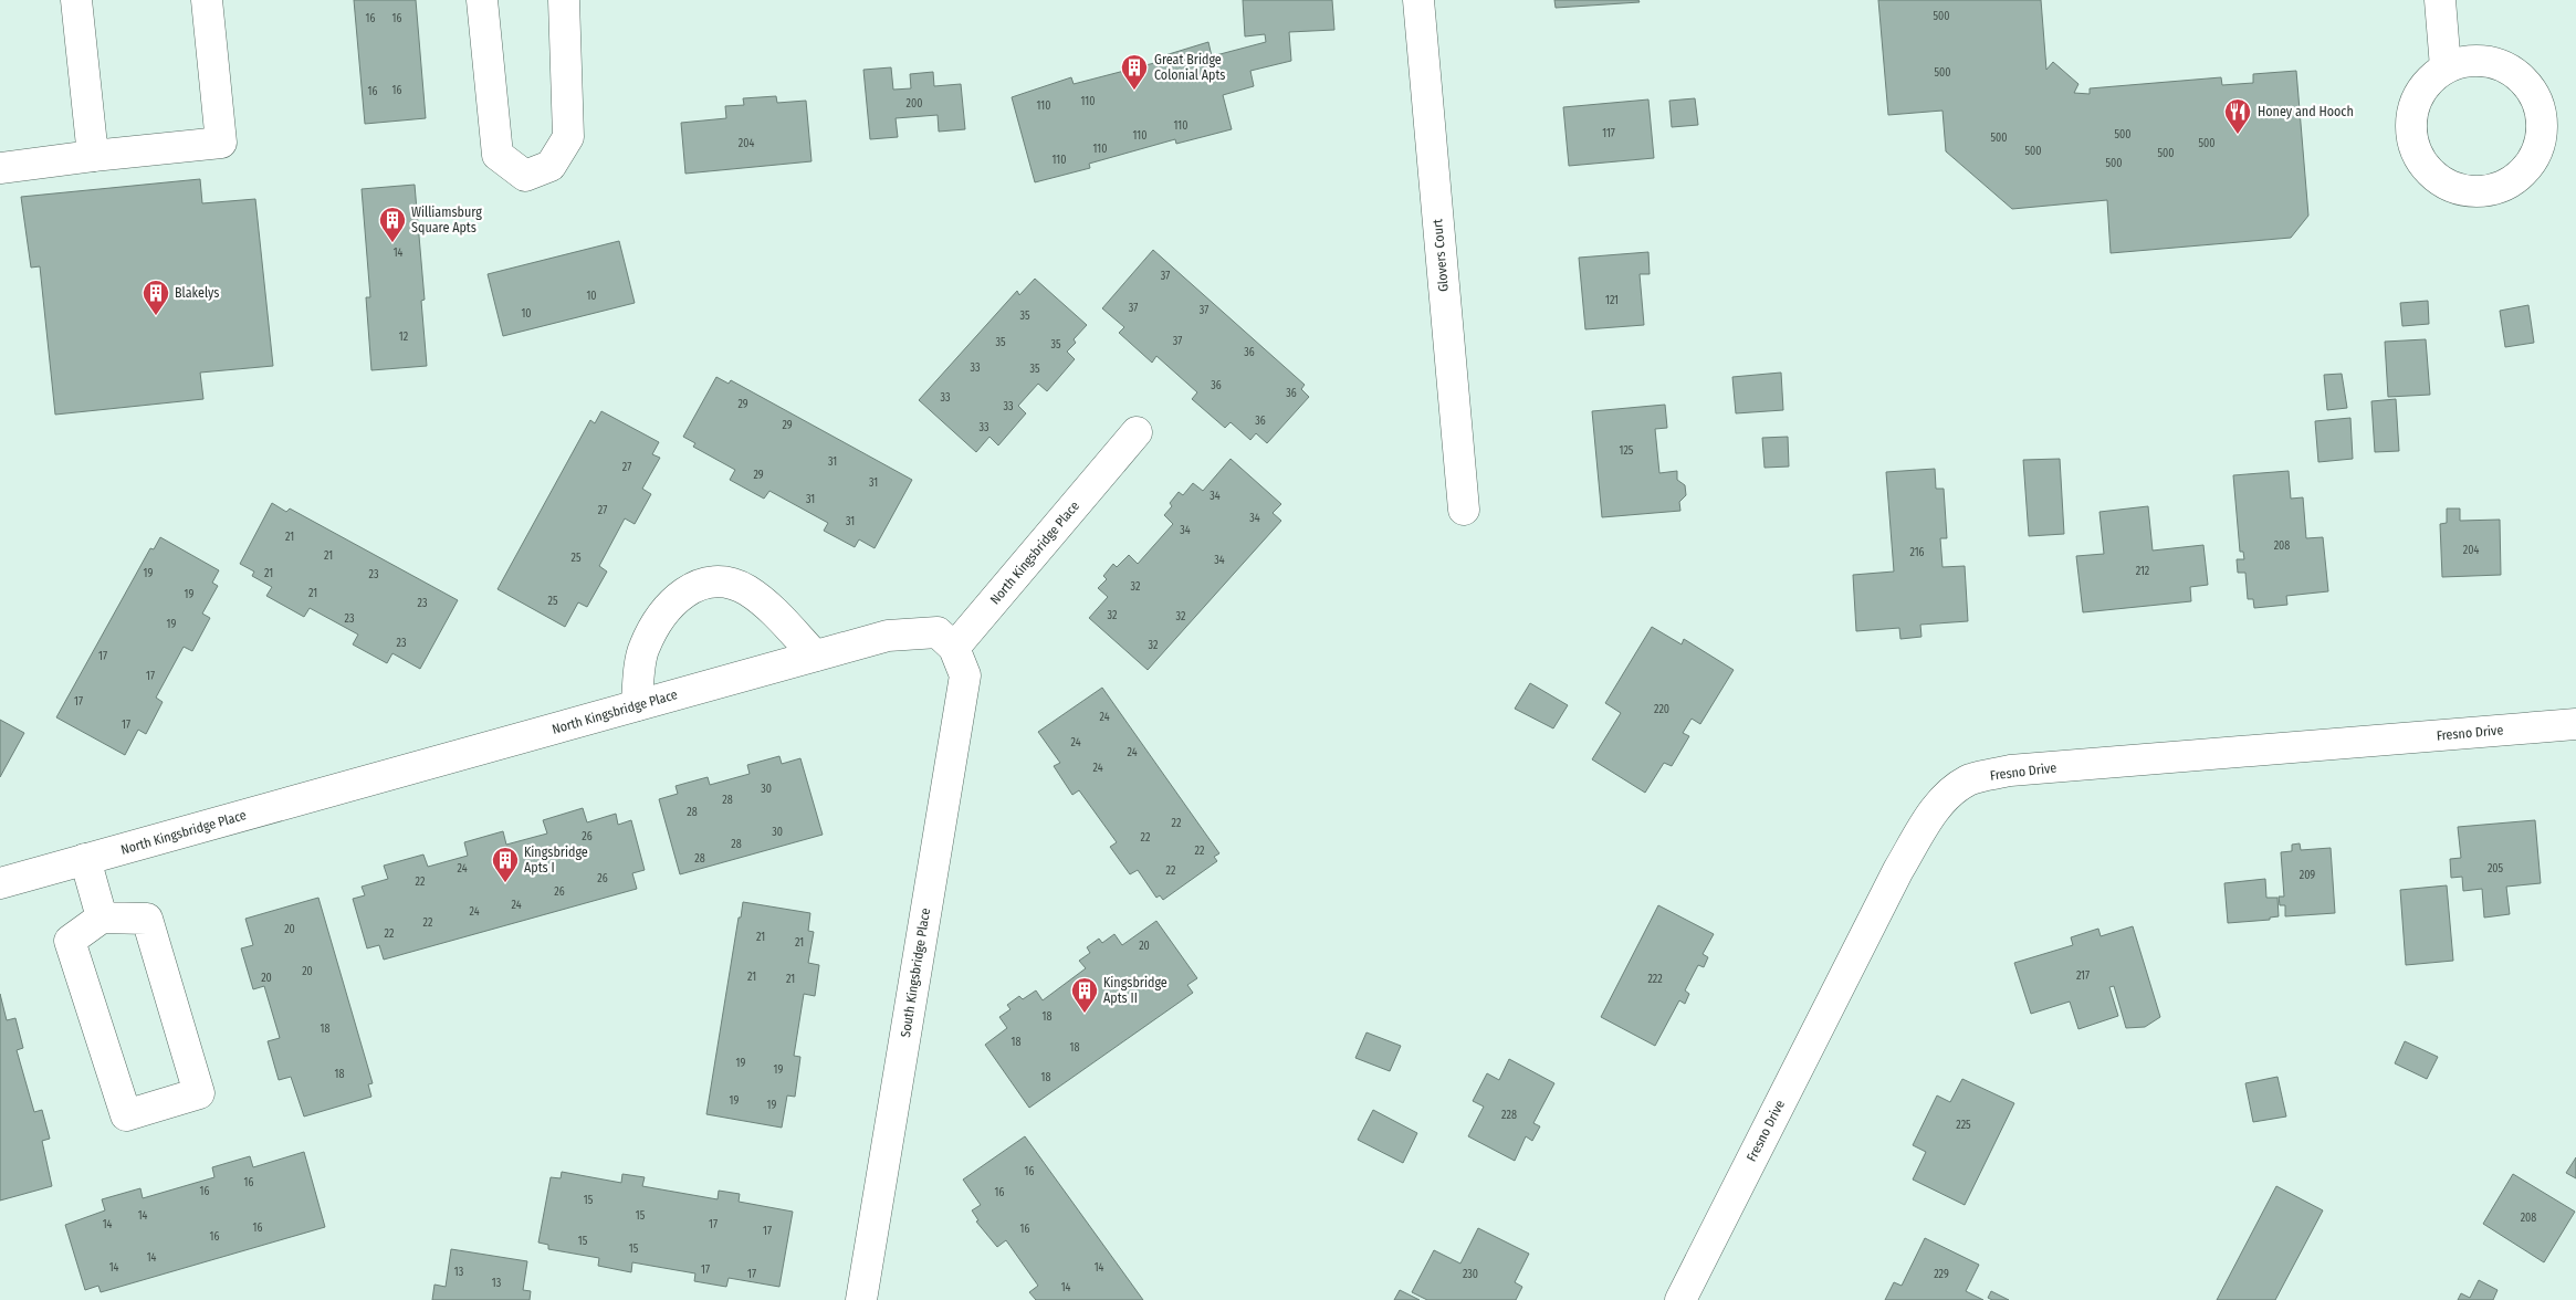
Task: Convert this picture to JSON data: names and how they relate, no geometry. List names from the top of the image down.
{
  "streets": {
    "street": [
      "Glovers Court",
      "North Kingsbridge Place",
      "Fresno Drive",
      "South Kingsbridge Place"
    ]
  },
  "crossings": [
    ["North Kingsbridge Place", "South Kingsbridge Place"]
  ],
  "places": {
    "building": [
      "Great Bridge Colonial Apts",
      "Williamsburg Square Apts",
      "Blakelys",
      "Kingsbridge Apts I",
      "Kingsbridge Apts II"
    ],
    "restaurant": ["Honey and Hooch"]
  },
  "house_numbers": [
    "500",
    "16",
    "16",
    "500",
    "16",
    "16",
    "110",
    "200",
    "110",
    "110",
    "117",
    "500",
    "110",
    "500",
    "204",
    "500",
    "110",
    "500",
    "500",
    "110",
    "500",
    "14",
    "37",
    "10",
    "121",
    "37",
    "37",
    "10",
    "35",
    "12",
    "37",
    "35",
    "35",
    "36",
    "33",
    "35",
    "36",
    "36",
    "33",
    "29",
    "33",
    "36",
    "29",
    "33",
    "125",
    "31",
    "27",
    "29",
    "31",
    "34",
    "31",
    "27",
    "34",
    "31",
    "34",
    "21",
    "208",
    "204",
    "216",
    "21",
    "25",
    "34",
    "212",
    "19",
    "21",
    "23",
    "32",
    "21",
    "19",
    "25",
    "23",
    "32",
    "32",
    "23",
    "19",
    "23",
    "32",
    "17",
    "17",
    "17",
    "220",
    "24",
    "17",
    "24",
    "24",
    "24",
    "30",
    "28",
    "28",
    "22",
    "30",
    "26",
    "22",
    "28",
    "22",
    "28",
    "24",
    "205",
    "22",
    "209",
    "26",
    "22",
    "26",
    "24",
    "24",
    "22",
    "20",
    "22",
    "21",
    "21",
    "20",
    "20",
    "217",
    "21",
    "20",
    "21",
    "222",
    "18",
    "18",
    "18",
    "18",
    "19",
    "19",
    "18",
    "18",
    "19",
    "19",
    "228",
    "225",
    "16",
    "16",
    "16",
    "16",
    "15",
    "14",
    "15",
    "208",
    "14",
    "17",
    "16",
    "16",
    "17",
    "16",
    "15",
    "15",
    "14",
    "14",
    "14",
    "17",
    "13",
    "17",
    "230",
    "229",
    "13",
    "14"
  ]
}
